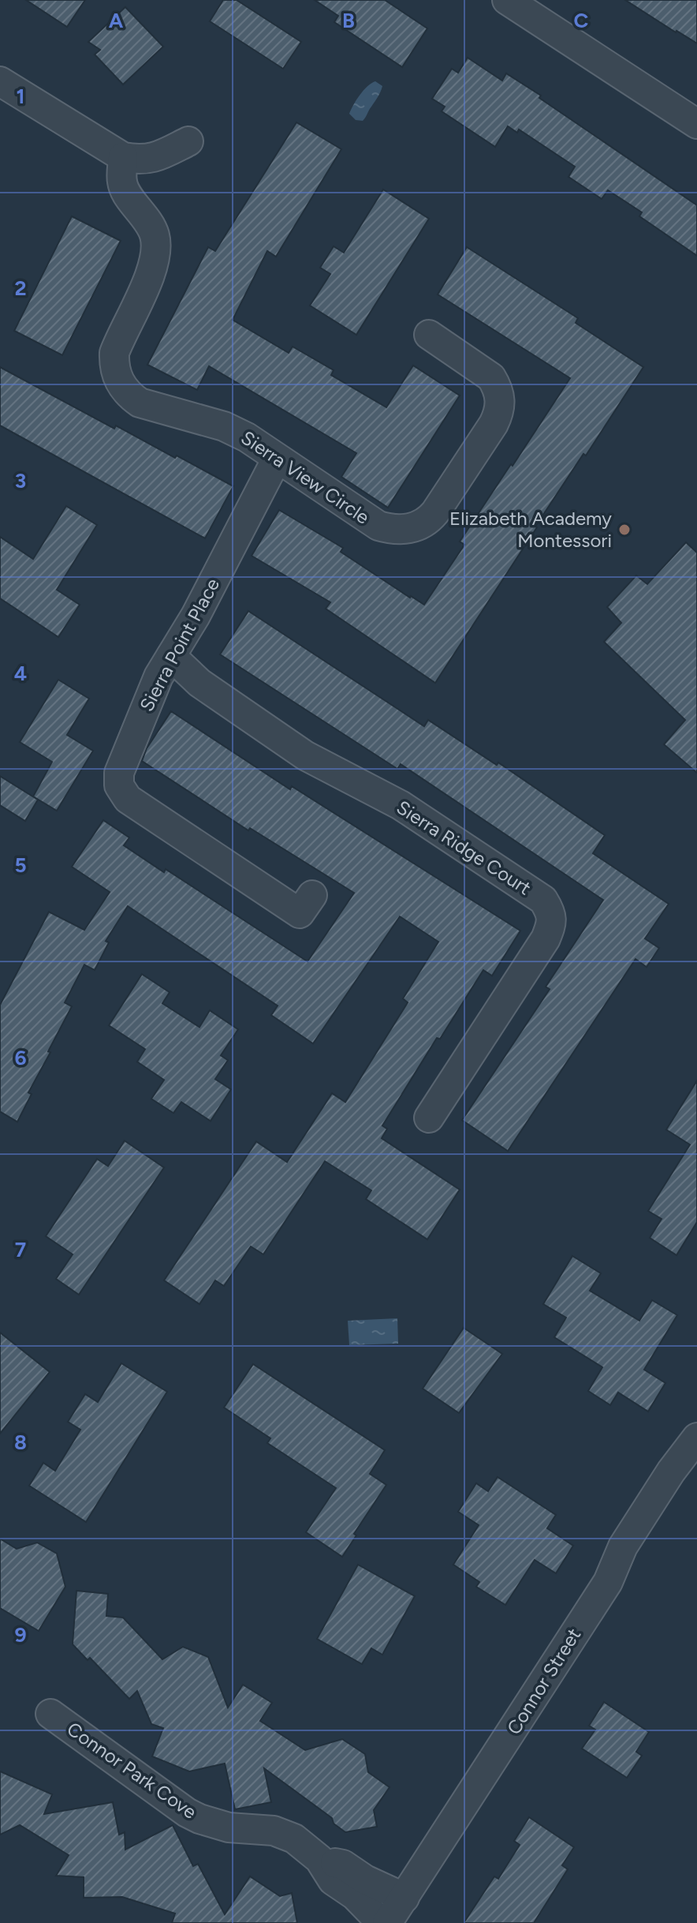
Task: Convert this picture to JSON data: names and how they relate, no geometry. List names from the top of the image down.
{
  "streets": {
    "street": [
      "Sierra View Circle",
      "Sierra Point Place",
      "Sierra Ridge Court",
      "Connor Street",
      "Connor Park Cove"
    ]
  },
  "crossings": [
    ["Sierra View Circle", "Sierra Point Place"],
    ["Sierra Point Place", "Sierra Ridge Court"],
    ["Connor Street", "Connor Park Cove"]
  ],
  "places": ["Elizabeth Academy Montessori"],
  "grid": {
    "columns": ["A", "B", "C"],
    "rows": [
      "1",
      "2",
      "3",
      "4",
      "5",
      "6",
      "7",
      "8",
      "9"
    ]
  }
}
